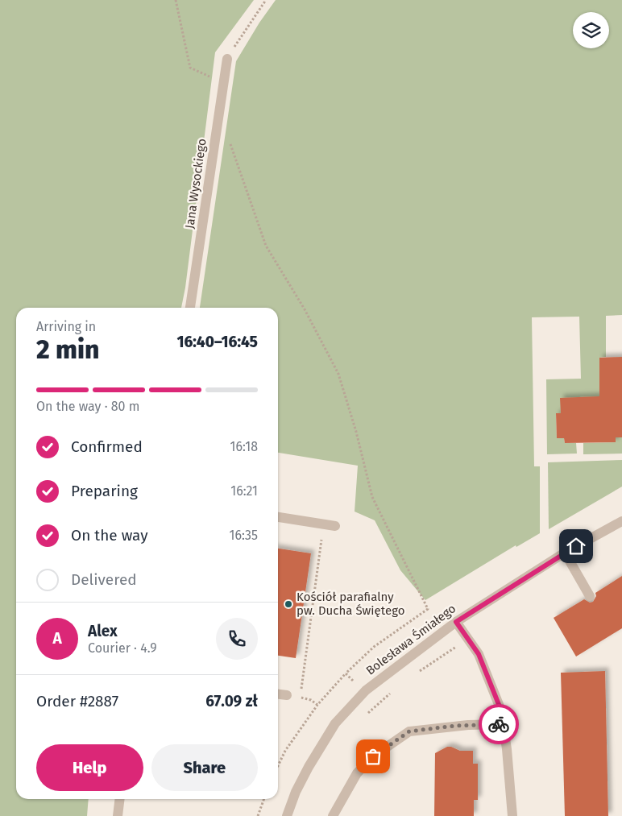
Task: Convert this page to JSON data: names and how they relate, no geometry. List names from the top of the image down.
{
  "streets": {
    "street": ["Jana Wysockiego", "Bolesława Śmiałego"]
  },
  "places": ["Kościół parafialny pw. Ducha Świętego"],
  "page": {
    "heading": ["2 min", "Arriving in", "16:40–16:45"],
    "panel": [
      "Alex",
      "Courier · 4.9",
      "Order #2887",
      "67.09 zł"
    ],
    "bar": "On the way · 80 m",
    "list": [
      ["Confirmed", "16:18"],
      ["Preparing", "16:21"],
      ["On the way", "16:35"],
      "Delivered"
    ],
    "round": "A",
    "buttons": ["Help", "Share"]
  }
}
